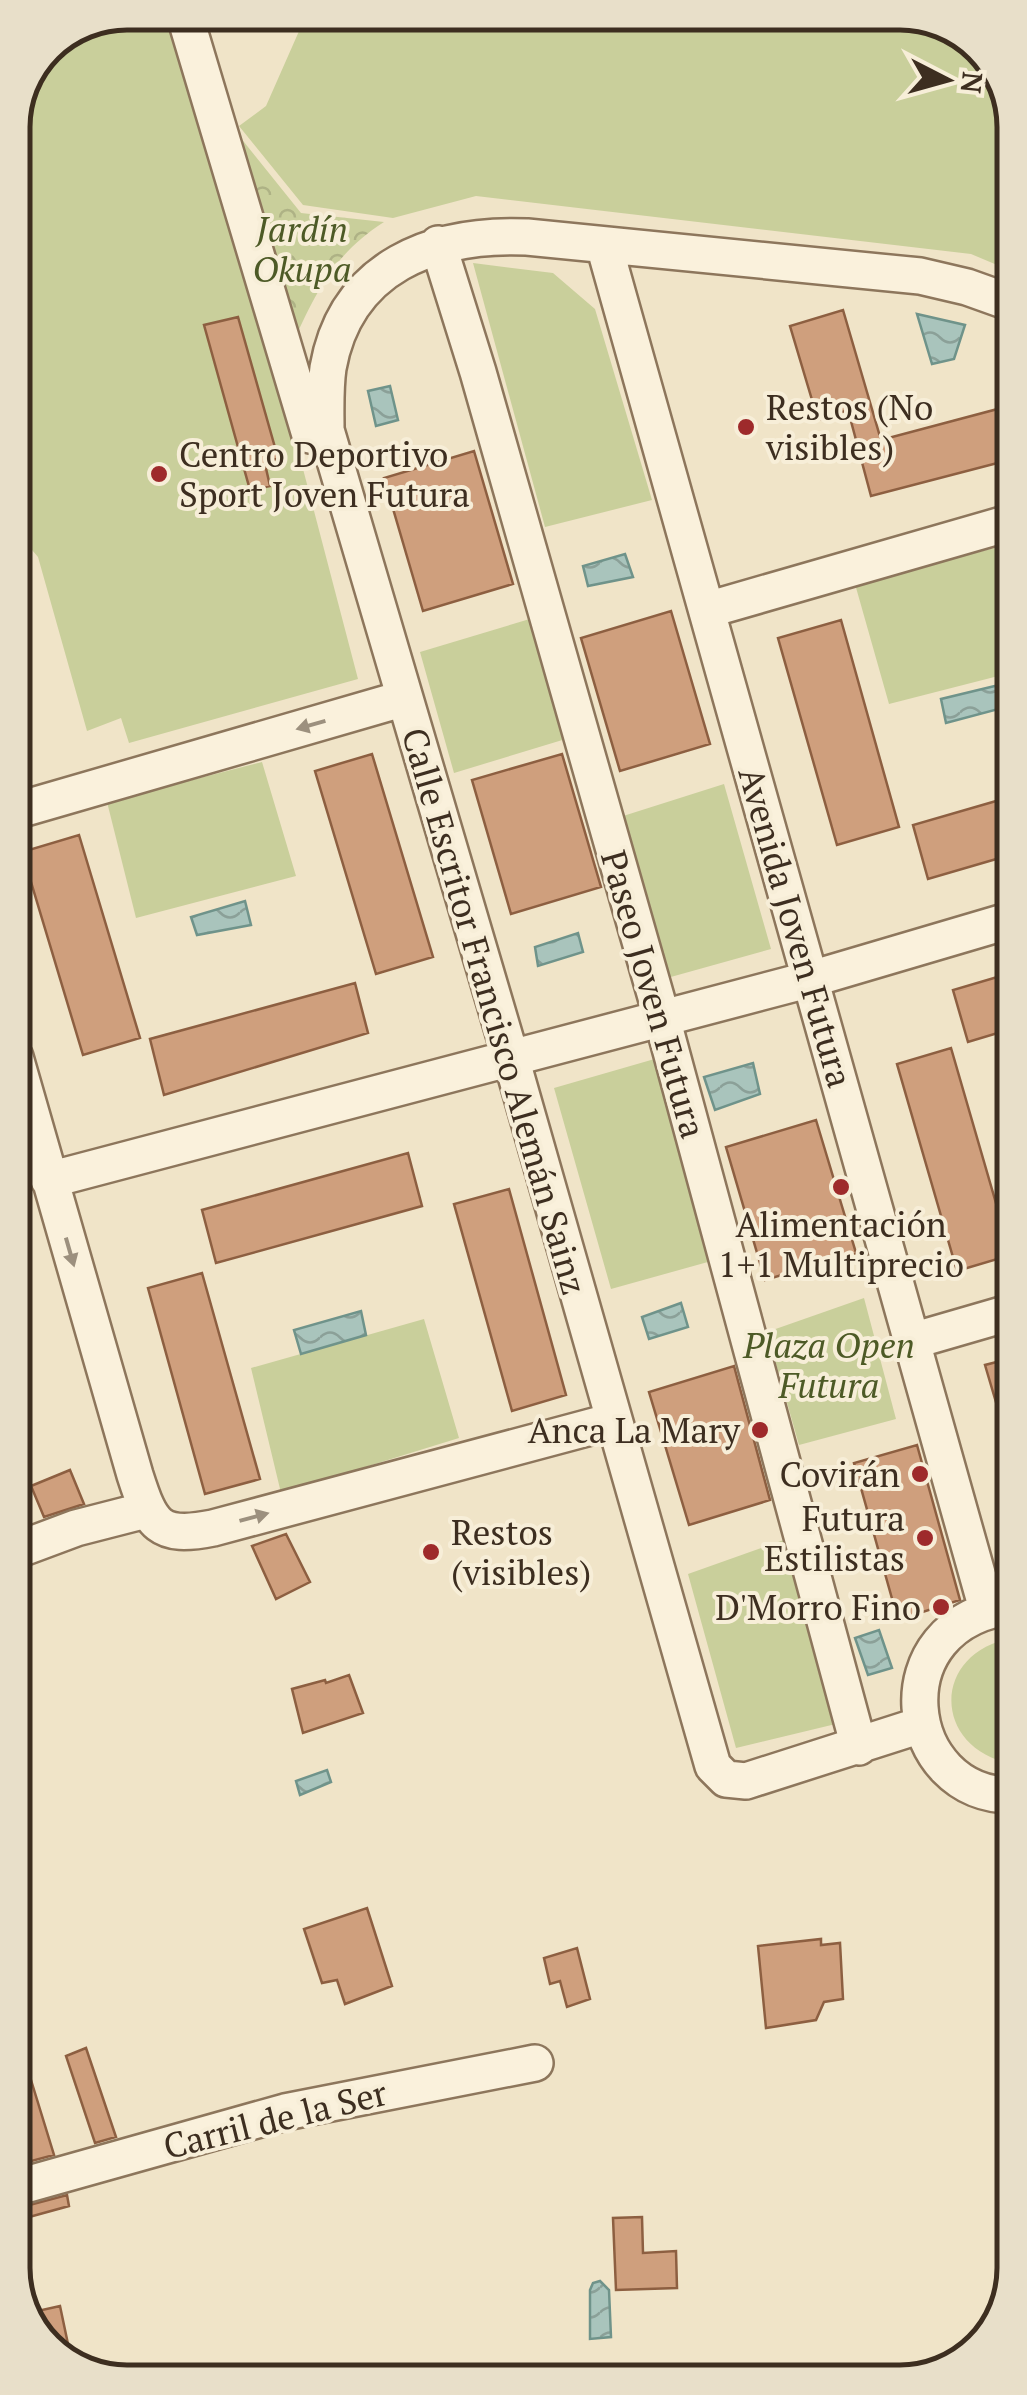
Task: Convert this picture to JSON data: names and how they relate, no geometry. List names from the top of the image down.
{
  "streets": {
    "street": [
      "Avenida Joven Futura",
      "Paseo Joven Futura",
      "Calle Escritor Francisco Alemán Sainz",
      "Carril de la Ser"
    ]
  },
  "crossings": [
    ["Avenida Joven Futura", "Calle Escritor Francisco Alemán Sainz"],
    ["Paseo Joven Futura", "Calle Escritor Francisco Alemán Sainz"]
  ],
  "parks": ["Jardín Okupa", "Plaza Open Futura"],
  "places": [
    "Restos (No visibles)",
    "Centro Deportivo Sport Joven Futura",
    "Alimentación 1+1 Multiprecio",
    "Anca La Mary",
    "Covirán",
    "Futura Estilistas",
    "Restos (visibles)",
    "D'Morro Fino"
  ],
  "north": "right"
}
